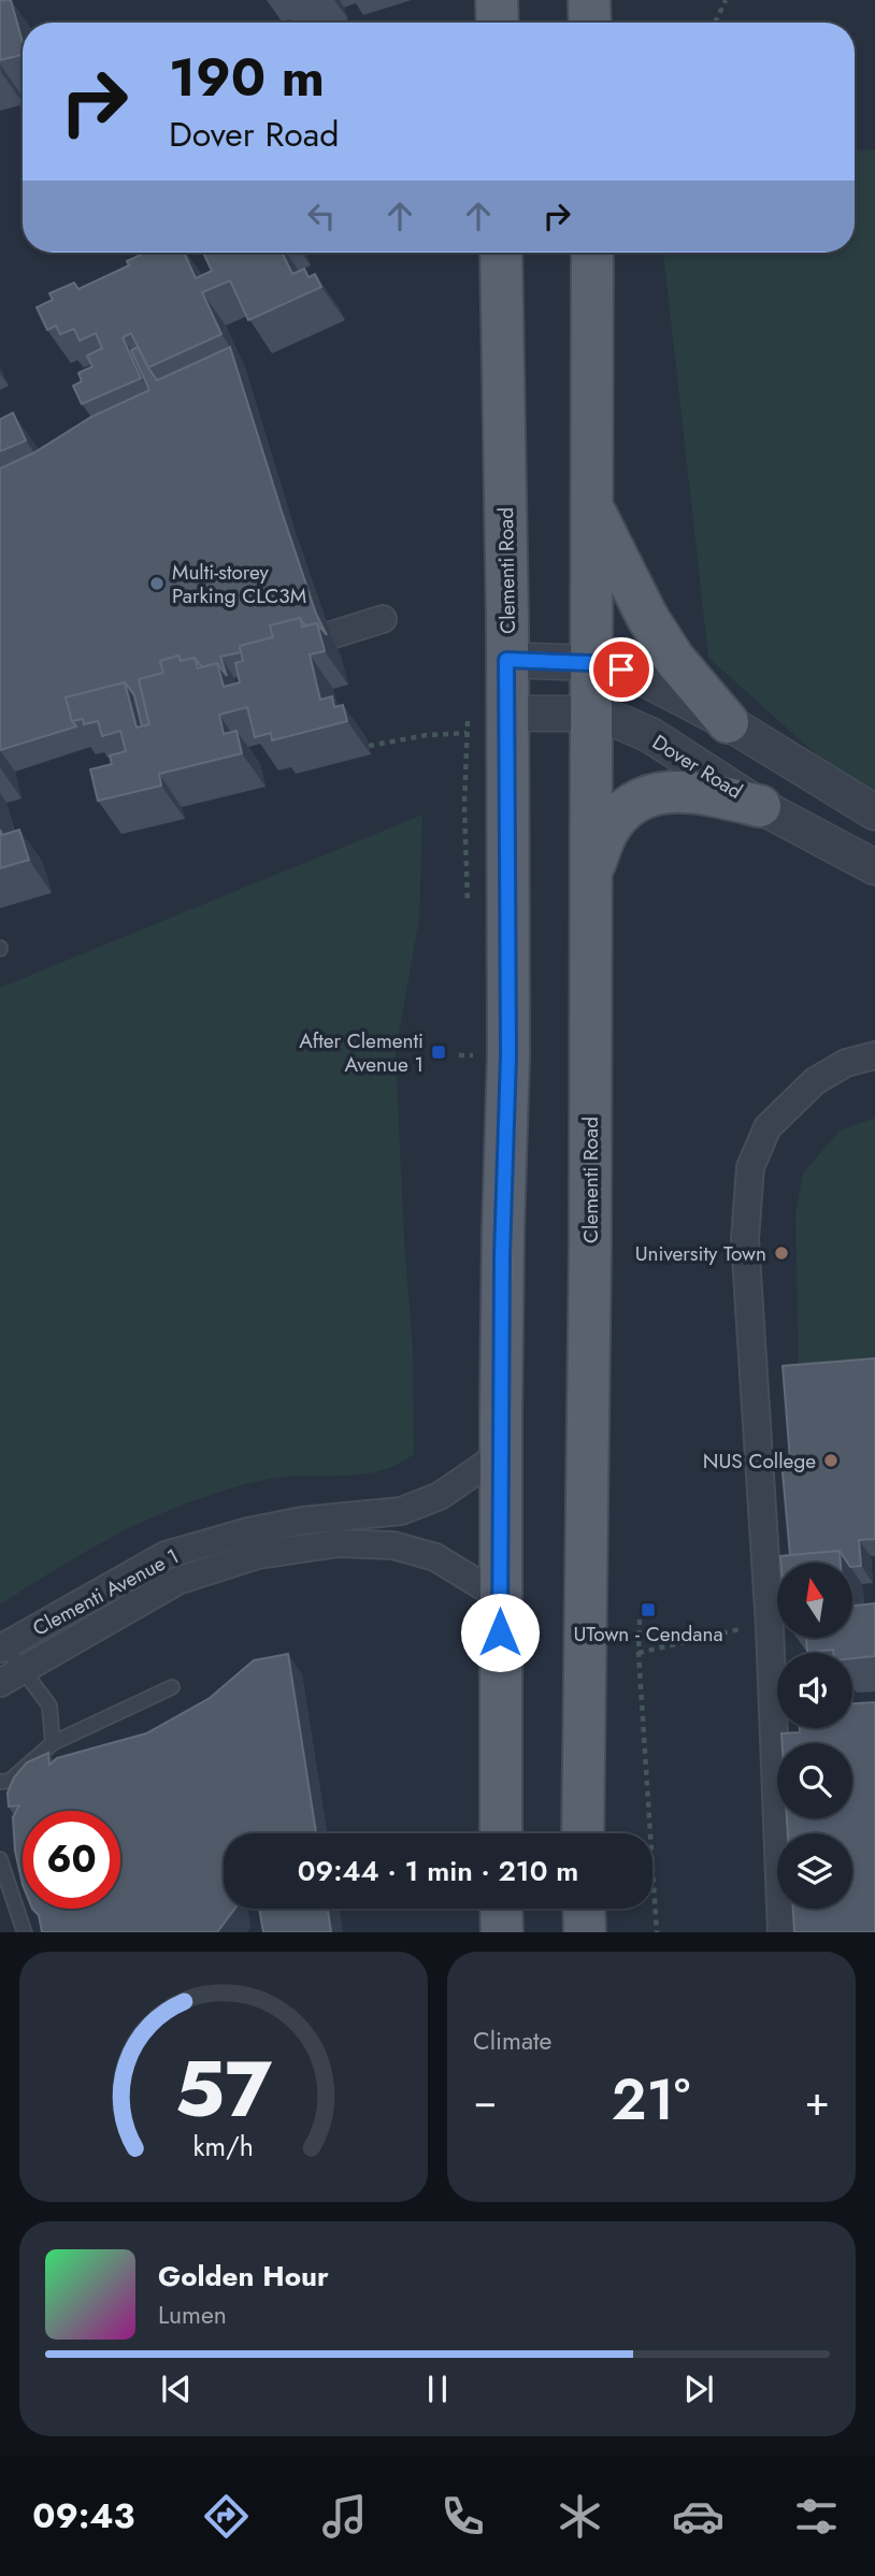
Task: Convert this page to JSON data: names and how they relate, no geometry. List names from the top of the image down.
{
  "streets": {
    "main road": ["Clementi Road"],
    "street": ["Dover Road", "Clementi Avenue 1"]
  },
  "crossings": [
    ["Clementi Road", "Dover Road"],
    ["Clementi Road", "Clementi Avenue 1"]
  ],
  "places": {
    "other": ["Multi-storey Parking CLC3M", "University Town", "NUS College"],
    "transit": ["After Clementi Avenue 1", "UTown - Cendana"]
  },
  "north": "top",
  "page": {
    "turn": ["190 m", "Dover Road"],
    "limit": "60",
    "trip": "09:44 · 1 min · 210 m",
    "tile": "Climate",
    "heat": ["−", "21°", "+"],
    "song": ["Golden Hour", "Lumen"],
    "tabs": "09:43",
    "gauge": ["57", "km/h"]
  }
}
